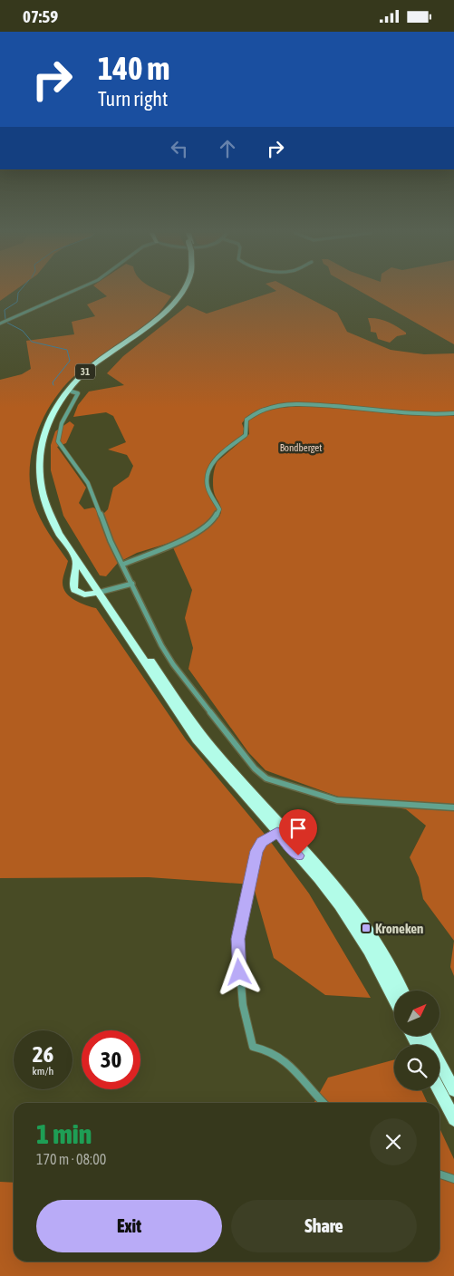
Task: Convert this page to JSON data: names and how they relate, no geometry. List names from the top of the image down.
{
  "streets": {
    "highway": ["31"]
  },
  "parks": ["Bondberget"],
  "places": {
    "transit": ["Kroneken"]
  },
  "north": "top right",
  "page": {
    "status": "07:59",
    "turn": ["140 m", "Turn right"],
    "speed": "26 km/h",
    "limit": "30",
    "heading": ["1 min", "170 m · 08:00"],
    "buttons": ["Exit", "Share"]
  }
}
